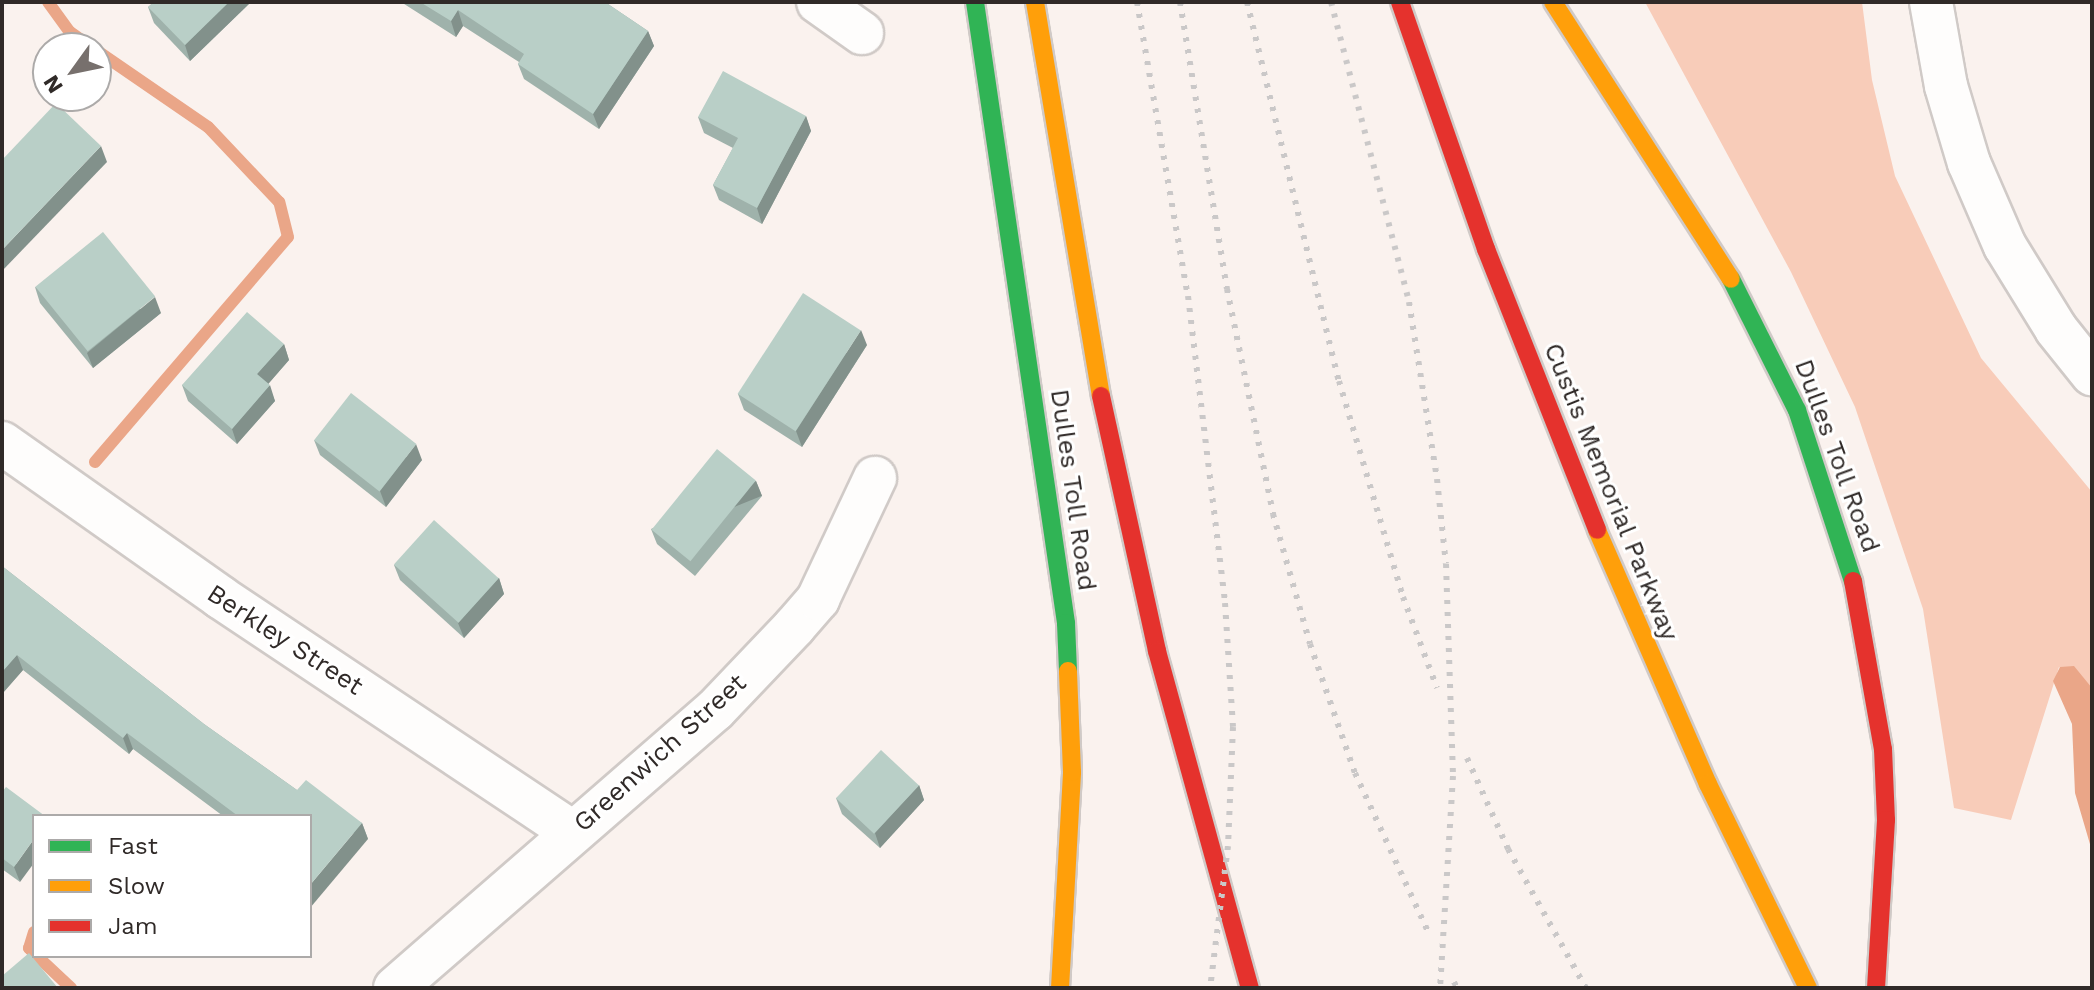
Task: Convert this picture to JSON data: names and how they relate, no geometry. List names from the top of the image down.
{
  "streets": {
    "highway": ["Dulles Toll Road", "Custis Memorial Parkway"],
    "street": ["Berkley Street", "Greenwich Street"]
  },
  "crossings": [
    ["Berkley Street", "Greenwich Street"]
  ],
  "legend": ["Fast", "Slow", "Jam"],
  "north": "bottom left"
}
